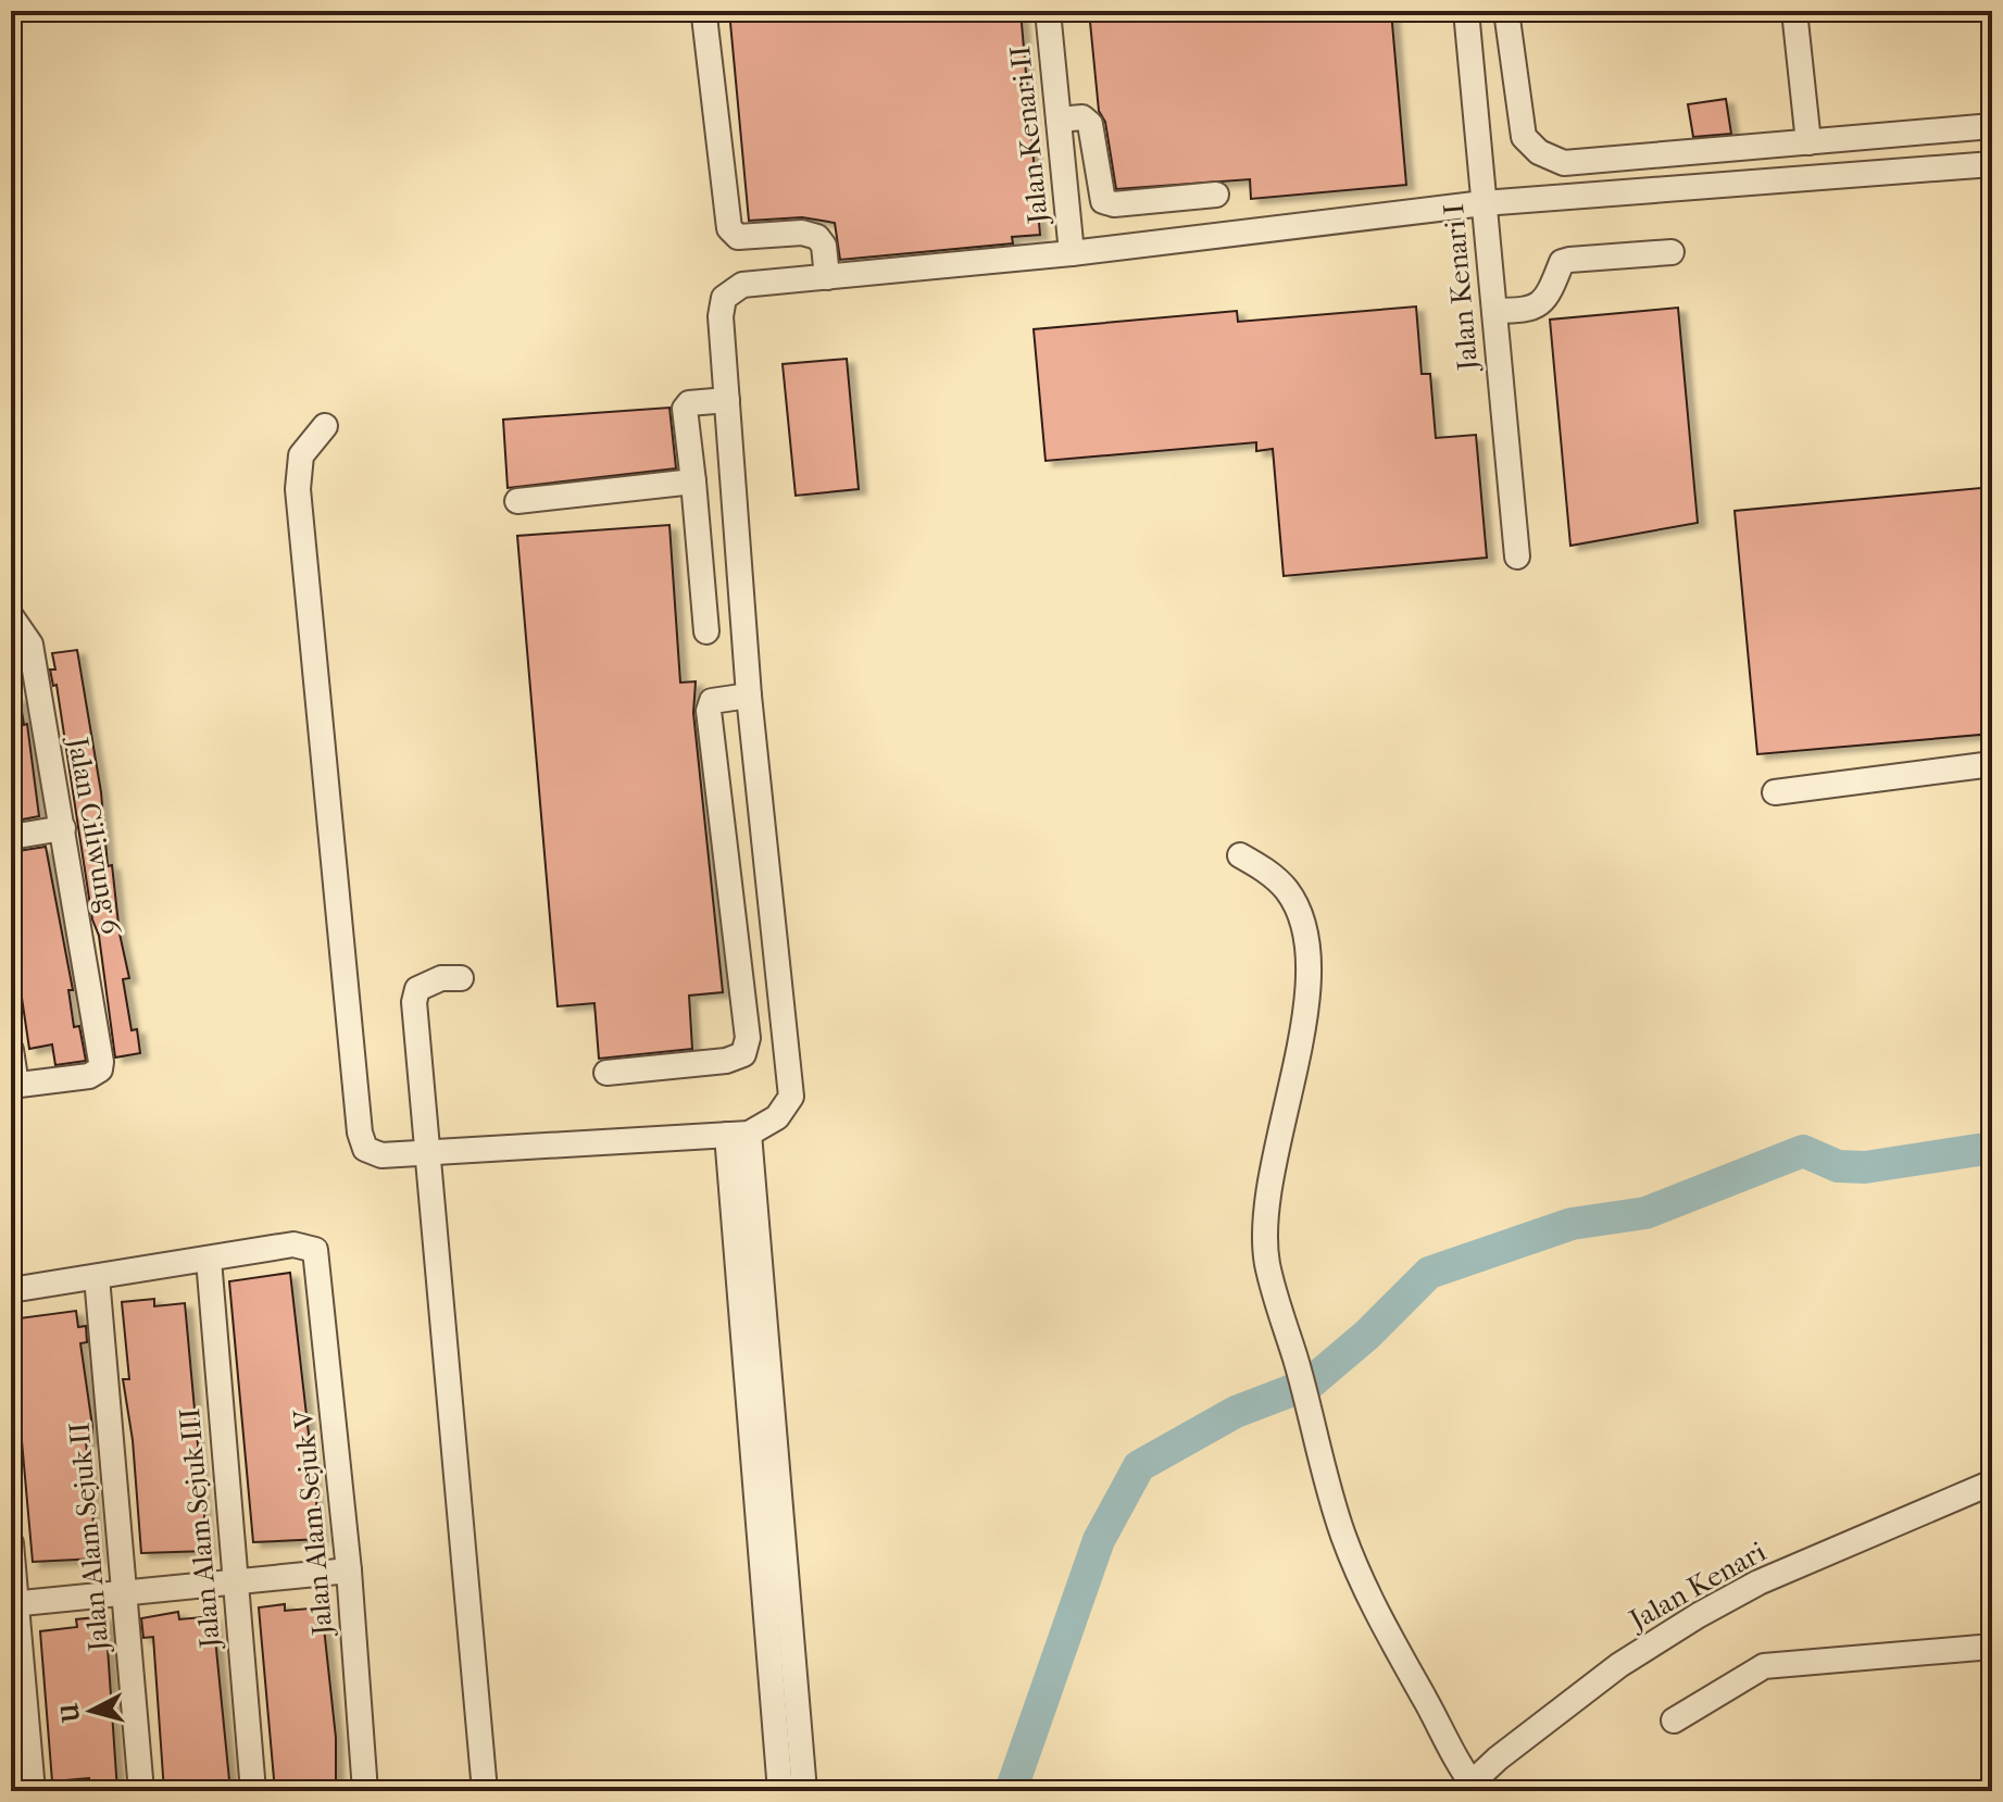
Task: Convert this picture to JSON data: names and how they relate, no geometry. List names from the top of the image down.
{
  "streets": {
    "street": [
      "Jalan Kenari II",
      "Jalan Kenari I",
      "Jalan Ciliwung 6",
      "Jalan Alam Sejuk V",
      "Jalan Alam Sejuk III",
      "Jalan Alam Sejuk II",
      "Jalan Kenari"
    ]
  },
  "crossings": [
    ["Jalan Alam Sejuk V", "Jalan Alam Sejuk III"]
  ],
  "north": "left"
}
